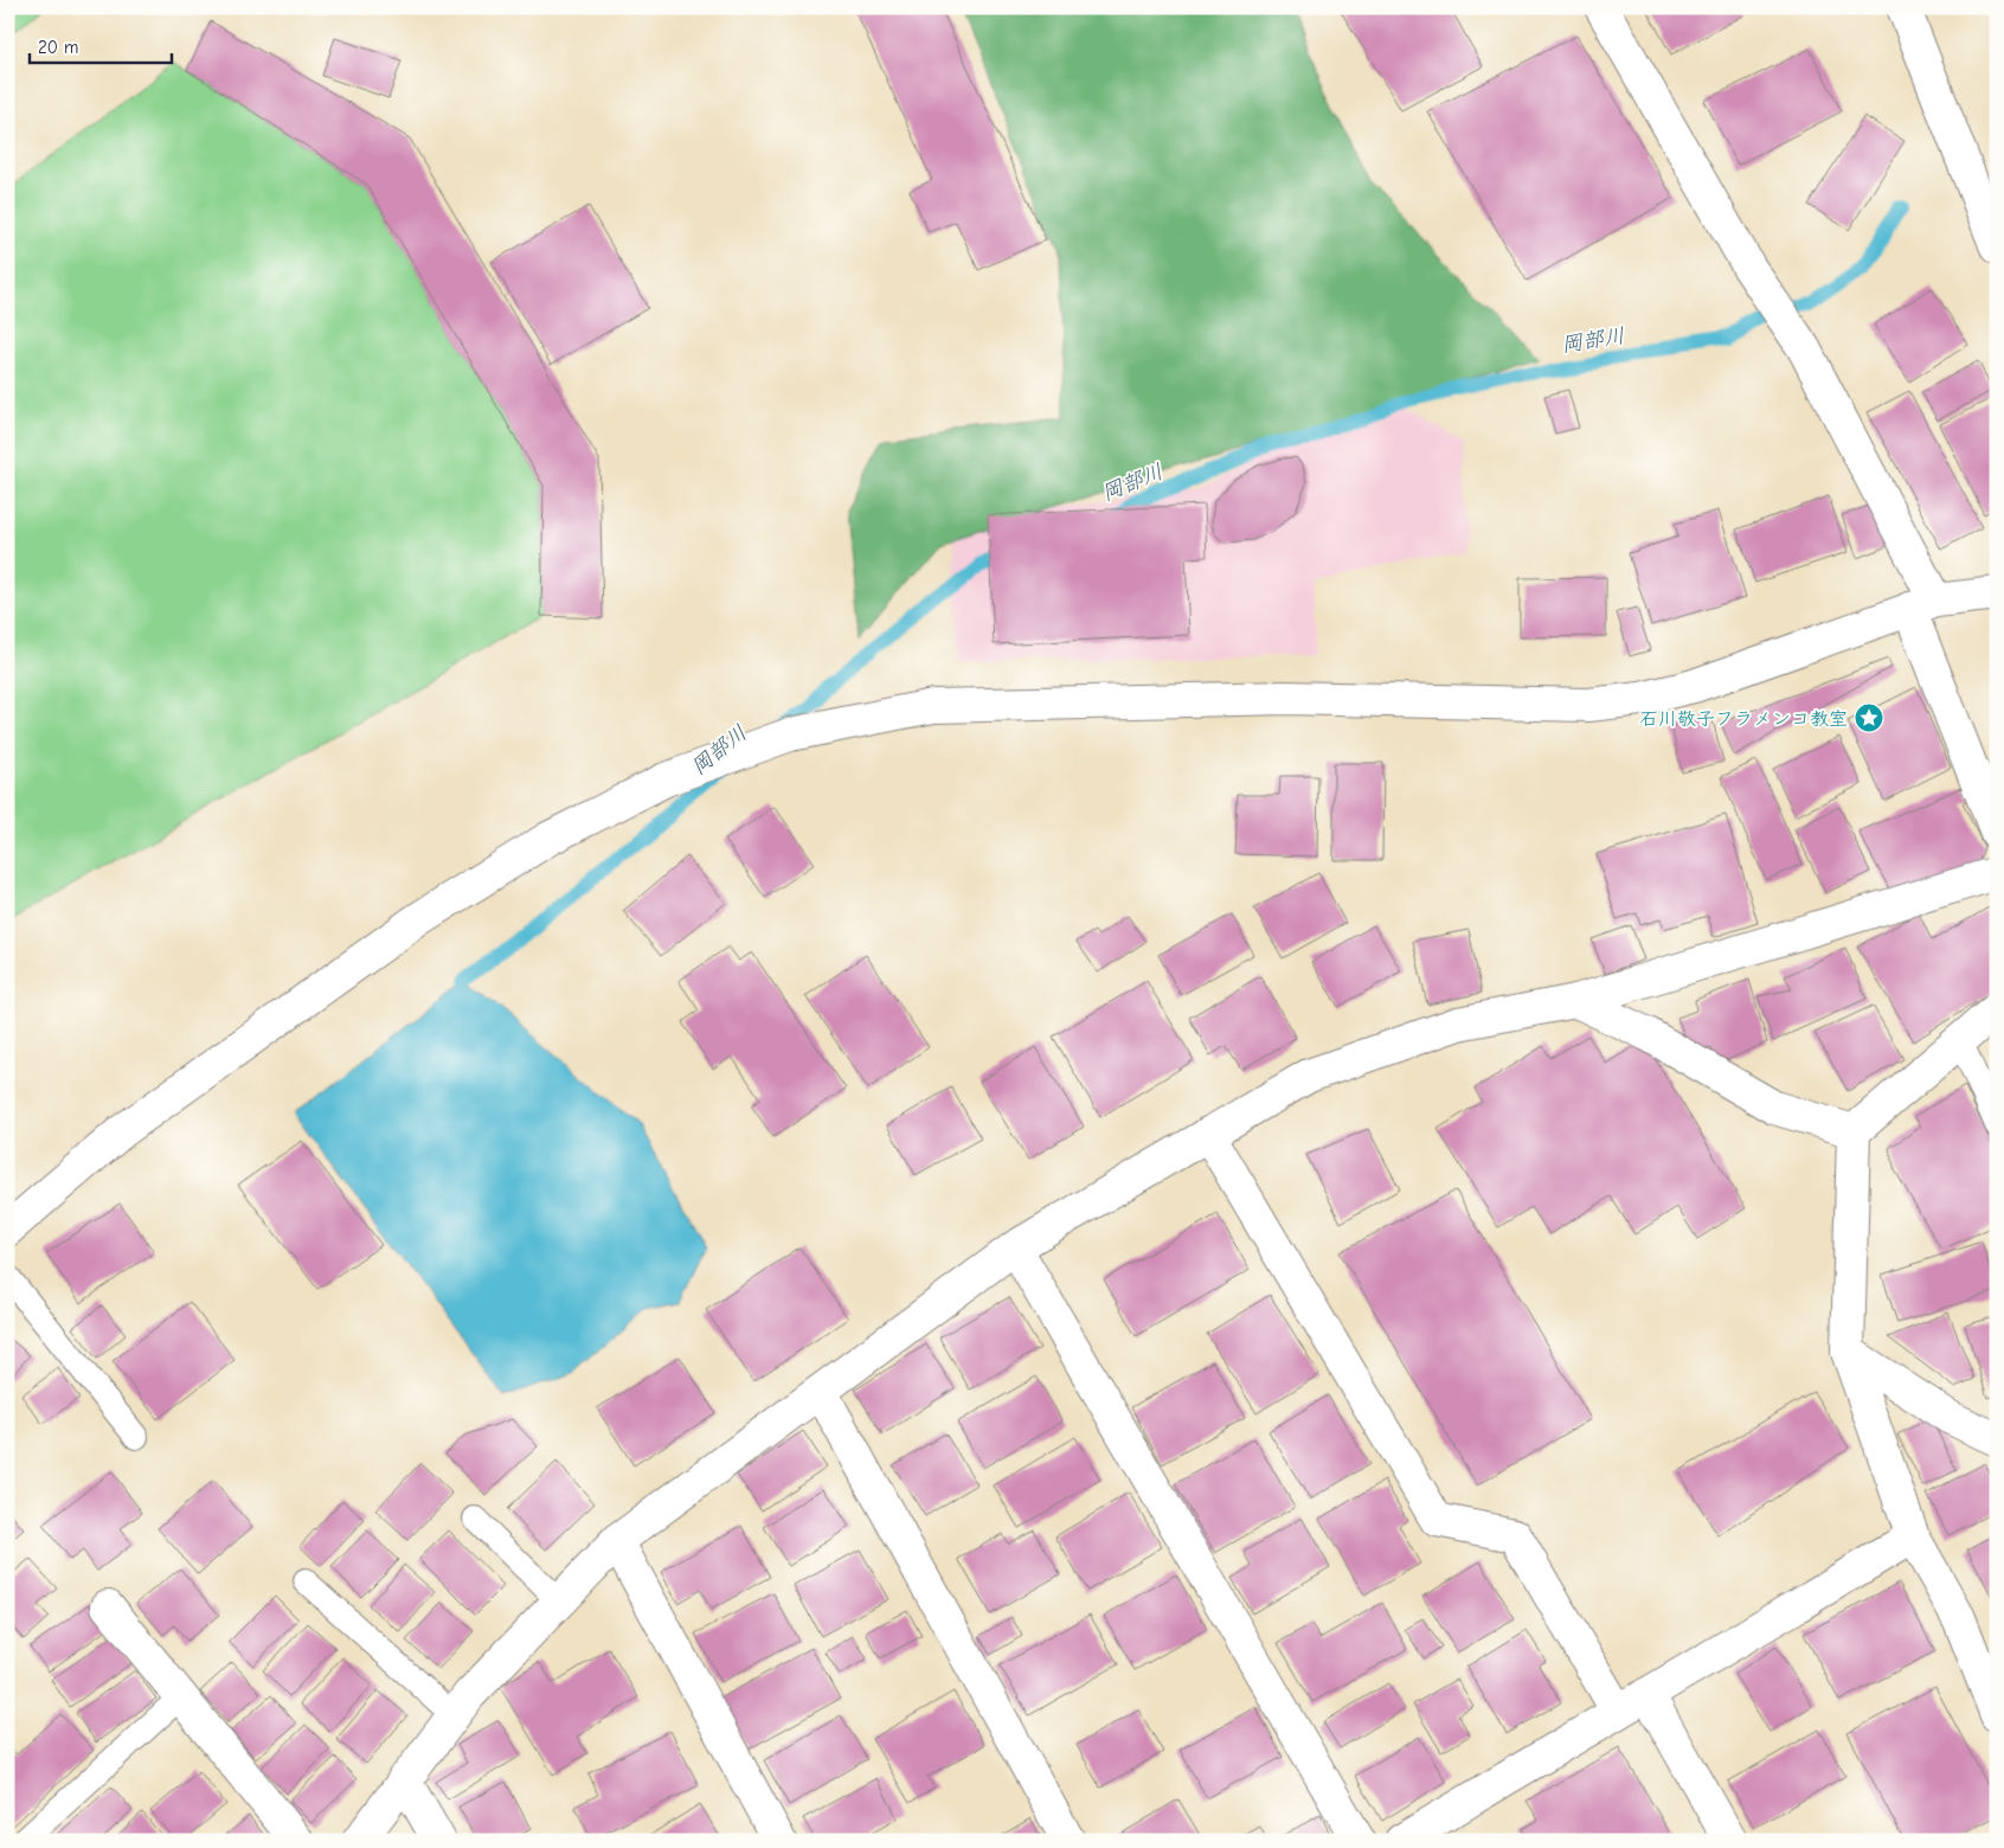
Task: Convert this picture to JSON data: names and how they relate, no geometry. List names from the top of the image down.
{
  "water": ["岡部川"],
  "places": {
    "place": ["石川敬子フラメンコ教室"]
  },
  "scale_bar": "20 m"
}
